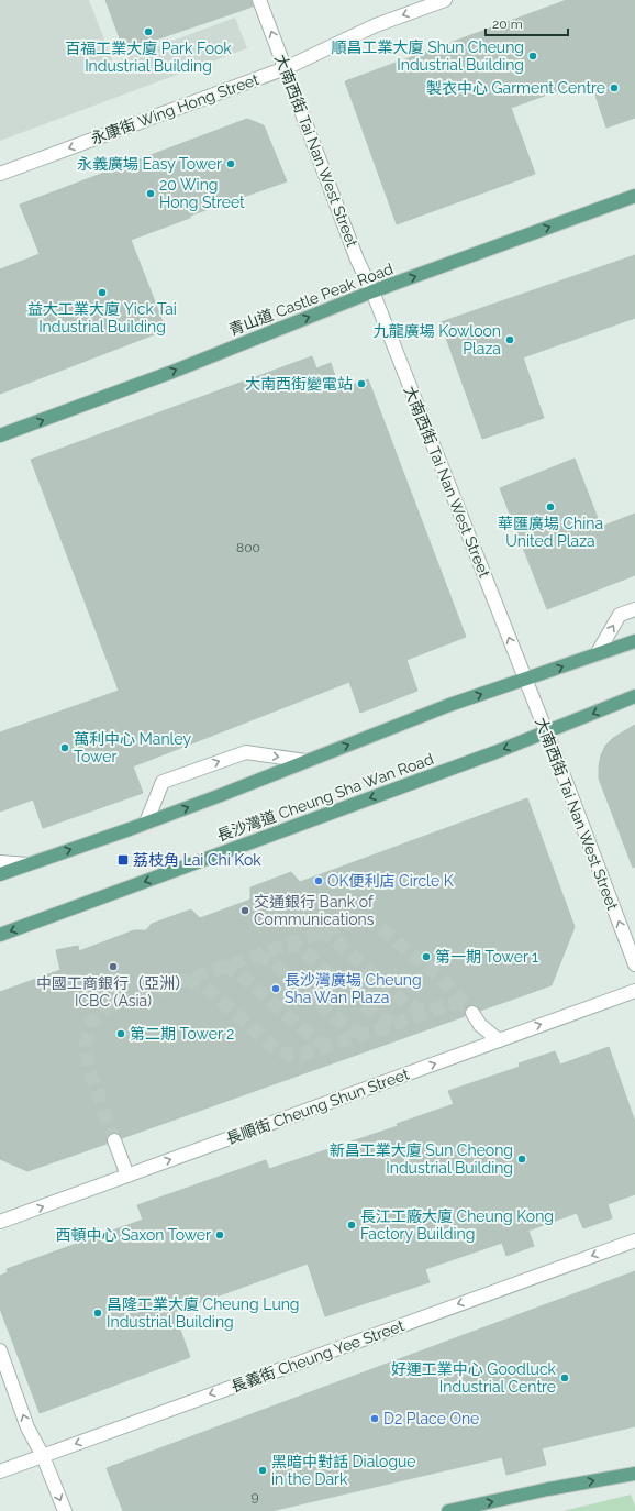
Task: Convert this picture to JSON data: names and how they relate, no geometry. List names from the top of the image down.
{
  "streets": {
    "main road": ["青山道 Castle Peak Road", "長沙灣道 Cheung Sha Wan Road"],
    "street": [
      "永康街 Wing Hong Street",
      "大南西街 Tai Nan West Street",
      "長順街 Cheung Shun Street",
      "長義街 Cheung Yee Street"
    ]
  },
  "crossings": [
    ["永康街 Wing Hong Street", "大南西街 Tai Nan West Street"],
    ["大南西街 Tai Nan West Street", "青山道 Castle Peak Road"],
    ["大南西街 Tai Nan West Street", "長沙灣道 Cheung Sha Wan Road"]
  ],
  "one_way": [
    "永康街 Wing Hong Street",
    "大南西街 Tai Nan West Street",
    "青山道 Castle Peak Road",
    "長順街 Cheung Shun Street",
    "長義街 Cheung Yee Street"
  ],
  "places": {
    "other": [
      "百福工業大廈 Park Fook Industrial Building",
      "順昌工業大廈 Shun Cheung Industrial Building",
      "製衣中心 Garment Centre",
      "永義廣場 Easy Tower",
      "20 Wing Hong Street",
      "益大工業大廈 Yick Tai Industrial Building",
      "九龍廣場 Kowloon Plaza",
      "大南西街變電站",
      "華匯廣場 China United Plaza",
      "萬利中心 Manley Tower",
      "OK便利店 Circle K",
      "交通銀行 Bank of Communications",
      "第一期 Tower 1",
      "中國工商銀行（亞洲） ICBC (Asia)",
      "長沙灣廣場 Cheung Sha Wan Plaza",
      "第二期 Tower 2",
      "新昌工業大廈 Sun Cheong Industrial Building",
      "長江工廠大廈 Cheung Kong Factory Building",
      "西頓中心 Saxon Tower",
      "昌隆工業大廈 Cheung Lung Industrial Building",
      "好運工業中心 Goodluck Industrial Centre",
      "D2 Place One",
      "黑暗中對話 Dialogue in the Dark"
    ],
    "transit": ["荔枝角 Lai Chi Kok"]
  },
  "house_numbers": ["800", "9"],
  "scale_bar": "20 m"
}
